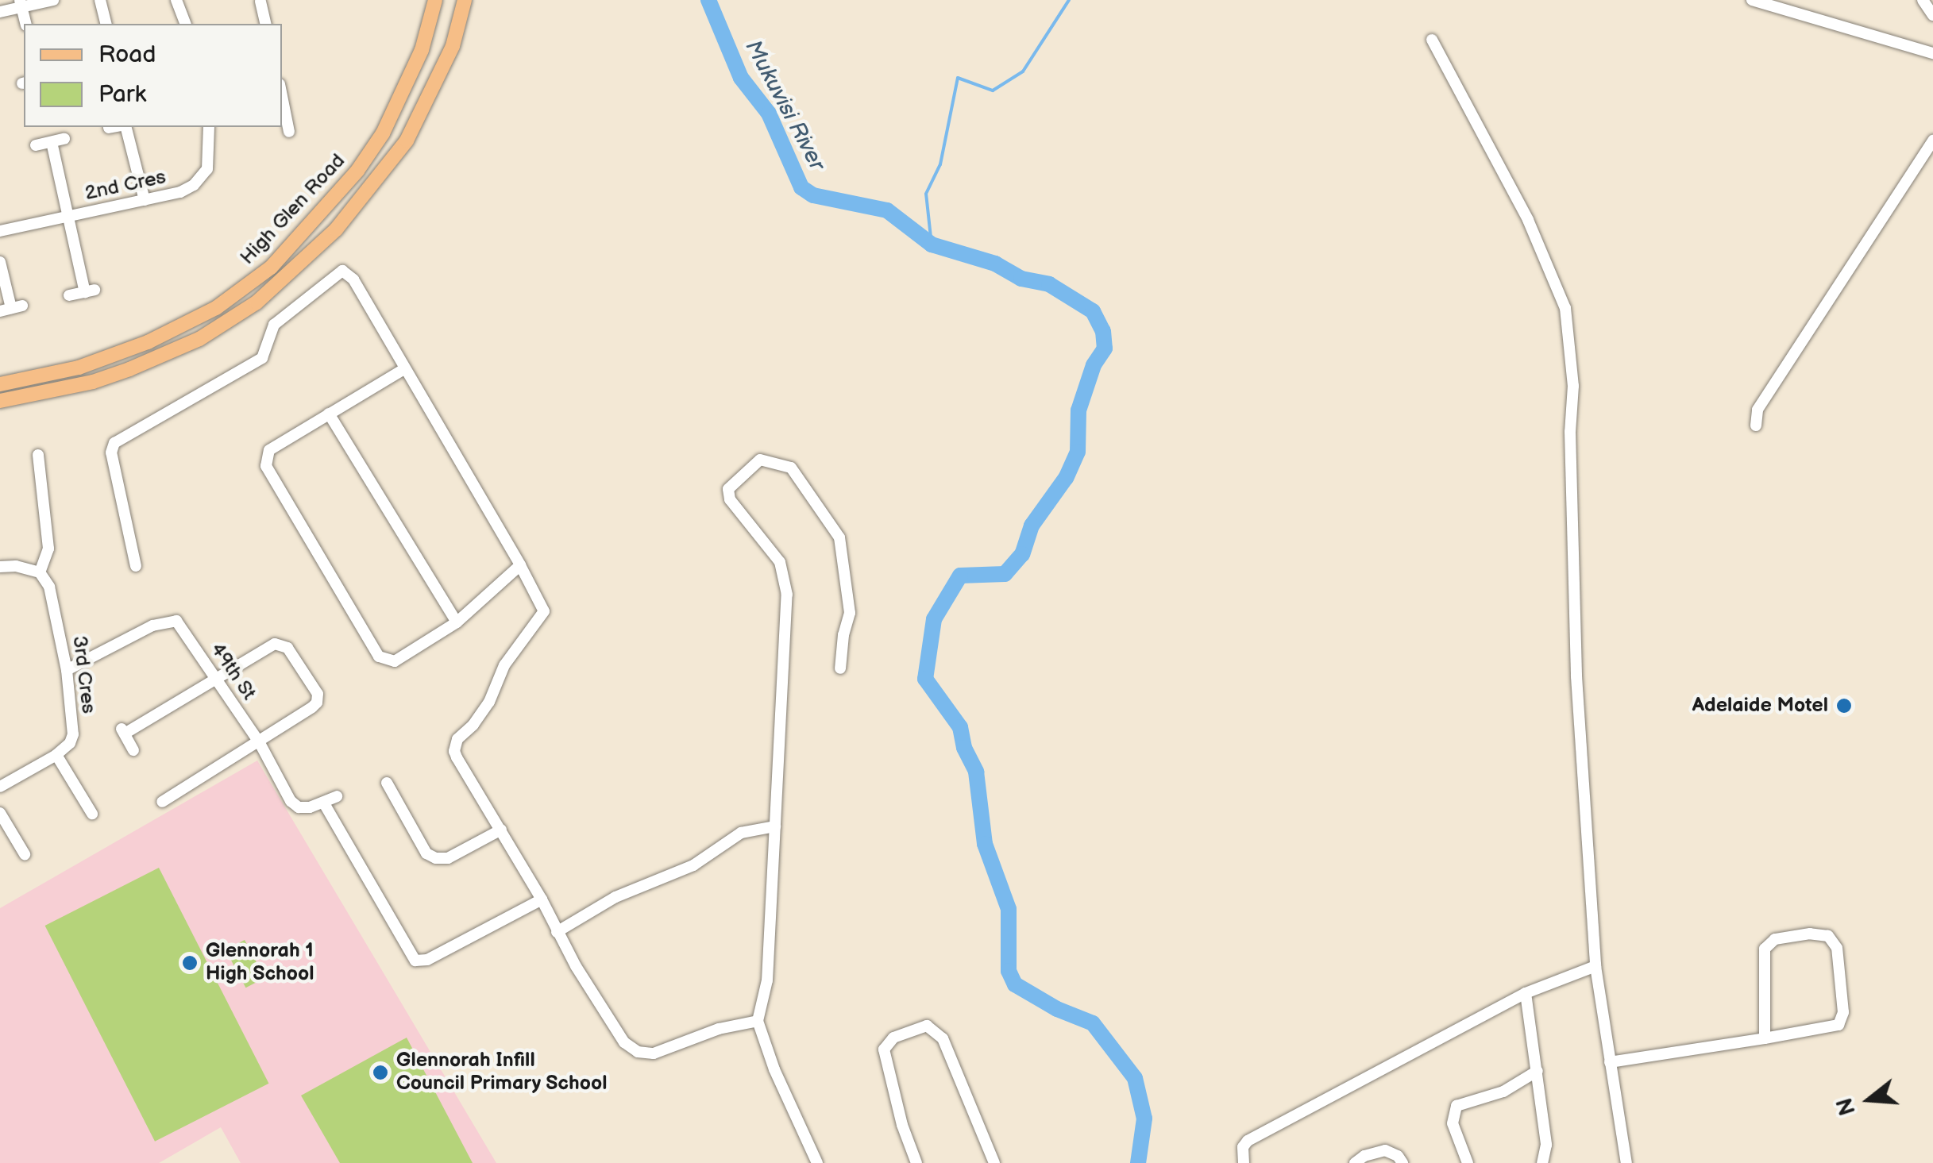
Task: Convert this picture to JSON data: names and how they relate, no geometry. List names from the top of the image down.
{
  "streets": {
    "main road": ["High Glen Road"],
    "street": ["2nd Cres", "49th St", "3rd Cres"]
  },
  "crossings": [
    ["49th St", "3rd Cres"]
  ],
  "water": ["Mukuvisi River"],
  "places": ["Adelaide Motel", "Glennorah 1 High School", "Glennorah Infill Council Primary School"],
  "legend": ["Road", "Park"],
  "north": "left"
}
